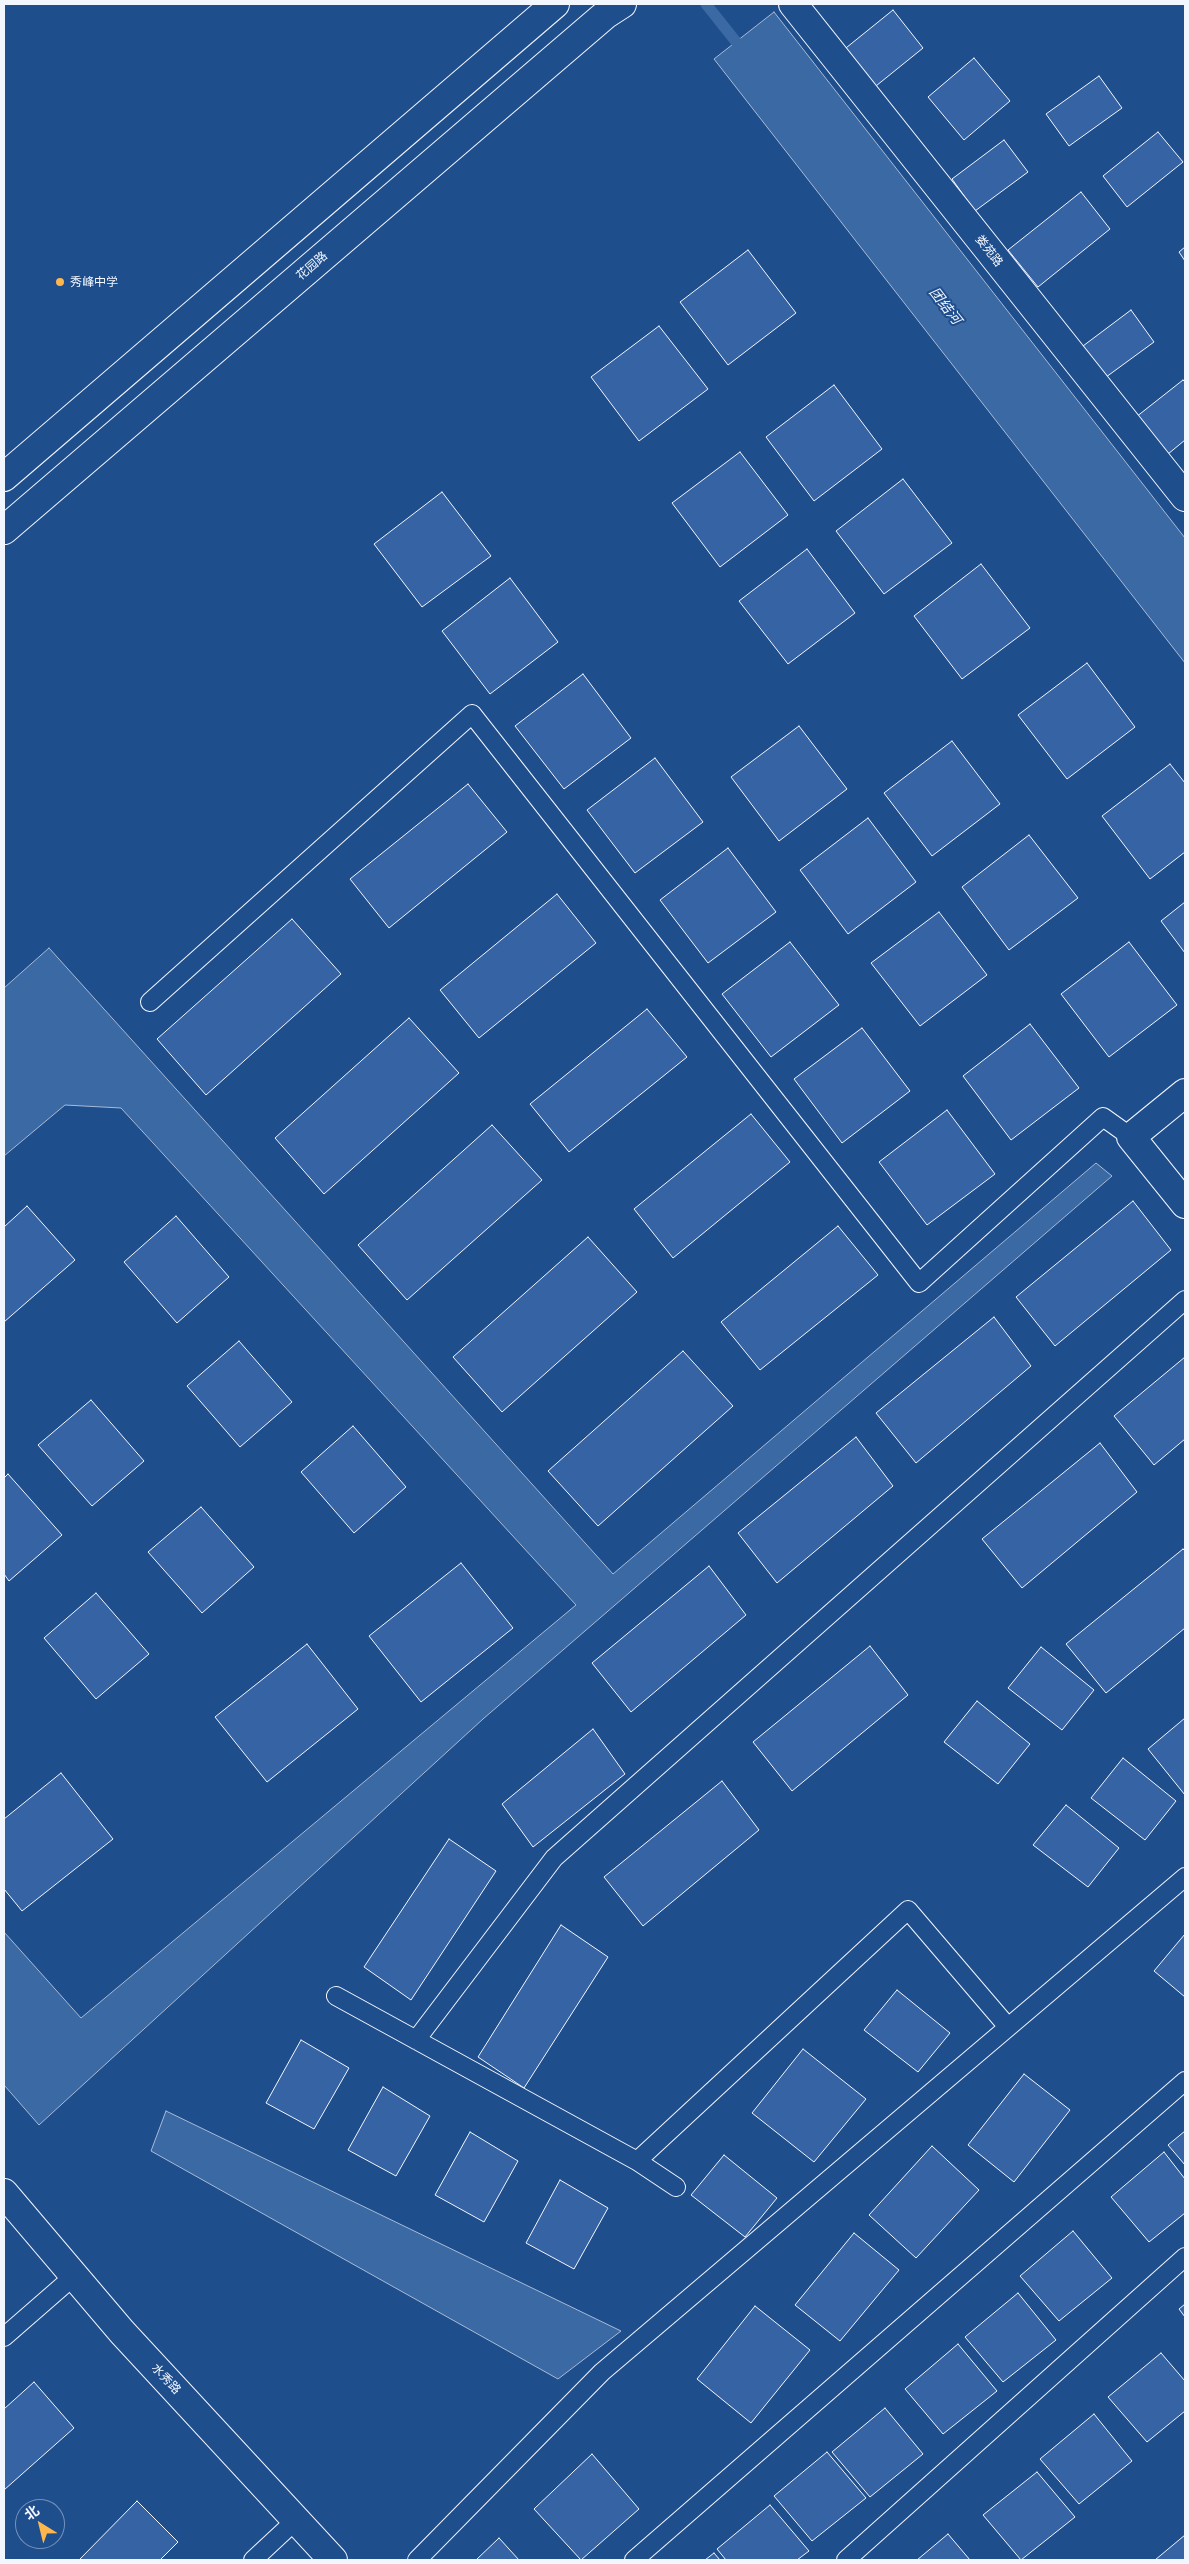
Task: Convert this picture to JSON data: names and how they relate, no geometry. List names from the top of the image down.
{
  "streets": {
    "main road": ["娄苑路", "花园路", "水秀路"]
  },
  "water": ["团结河"],
  "places": ["秀峰中学"],
  "north": "top left"
}
